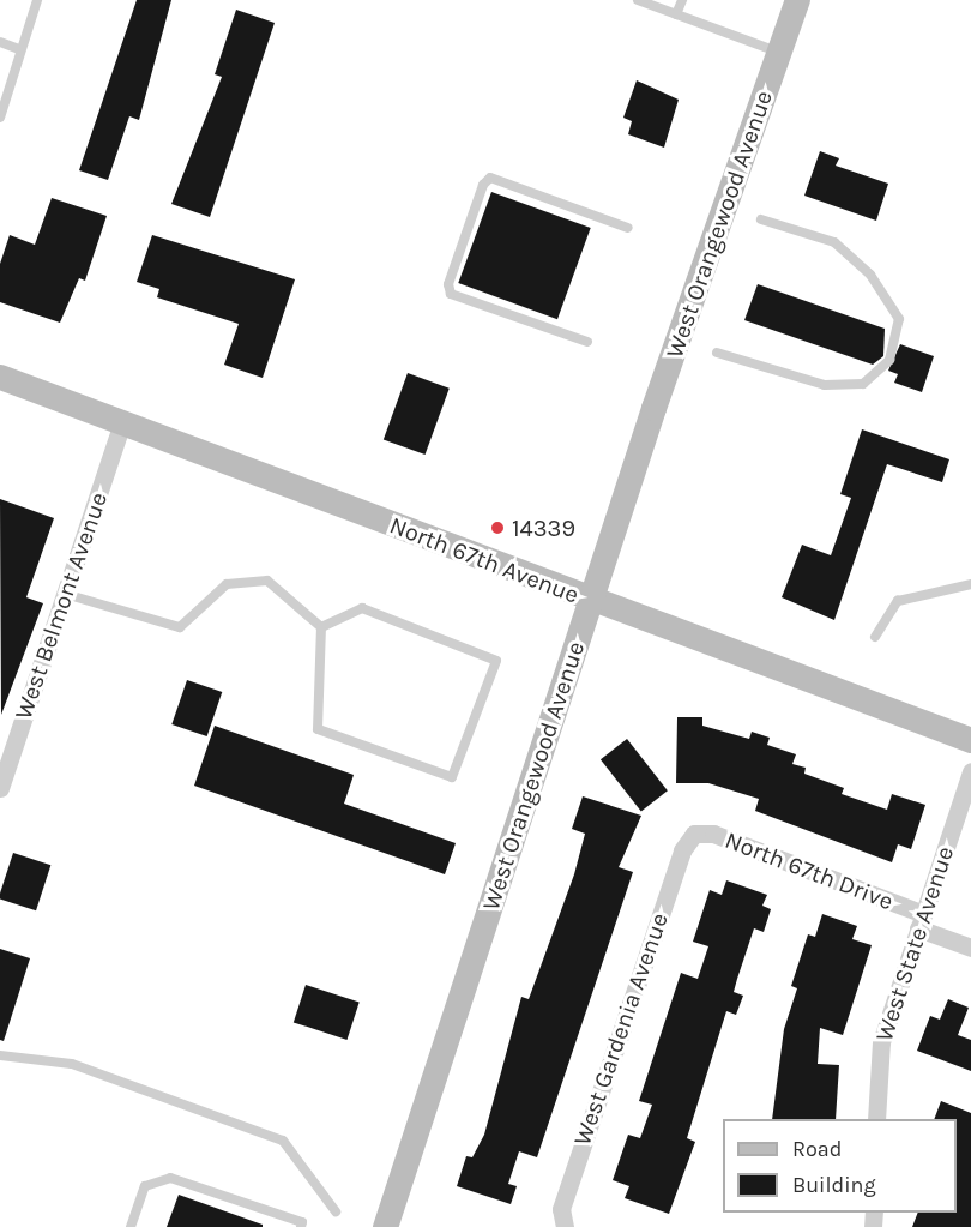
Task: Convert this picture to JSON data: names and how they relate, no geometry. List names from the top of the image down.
{
  "streets": {
    "street": [
      "West Orangewood Avenue",
      "North 67th Avenue",
      "West Belmont Avenue",
      "North 67th Drive",
      "West State Avenue",
      "West Gardenia Avenue"
    ]
  },
  "crossings": [
    ["West Orangewood Avenue", "North 67th Avenue"],
    ["North 67th Avenue", "West Belmont Avenue"],
    ["North 67th Drive", "West State Avenue"],
    ["North 67th Drive", "West Gardenia Avenue"]
  ],
  "places": ["14339"],
  "legend": ["Road", "Building"]
}
